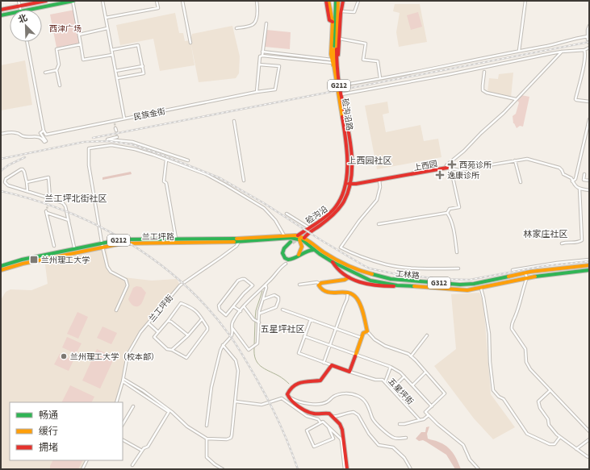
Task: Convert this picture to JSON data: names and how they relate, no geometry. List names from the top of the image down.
{
  "streets": {
    "main road": [
      "G212",
      "硷沟沿路",
      "上西园",
      "硷沟沿",
      "兰工坪路",
      "工林路",
      "G312",
      "五星坪街"
    ],
    "street": ["民族金街", "兰工坪街"]
  },
  "crossings": [
    ["G212", "硷沟沿路"],
    ["硷沟沿路", "上西园"],
    ["硷沟沿路", "硷沟沿"],
    ["上西园", "硷沟沿"],
    ["硷沟沿", "兰工坪路"],
    ["硷沟沿", "工林路"],
    ["兰工坪路", "工林路"],
    ["兰工坪路", "兰工坪街"]
  ],
  "districts": [
    "上西园社区",
    "兰工坪北街社区",
    "林家庄社区",
    "五星坪社区"
  ],
  "parks": ["西津广场"],
  "places": {
    "health": ["西苑诊所", "逸康诊所"],
    "transit": ["兰州理工大学"],
    "other": ["兰州理工大学（校本部）"]
  },
  "legend": ["畅通", "缓行", "拥堵"],
  "north": "top left"
}
